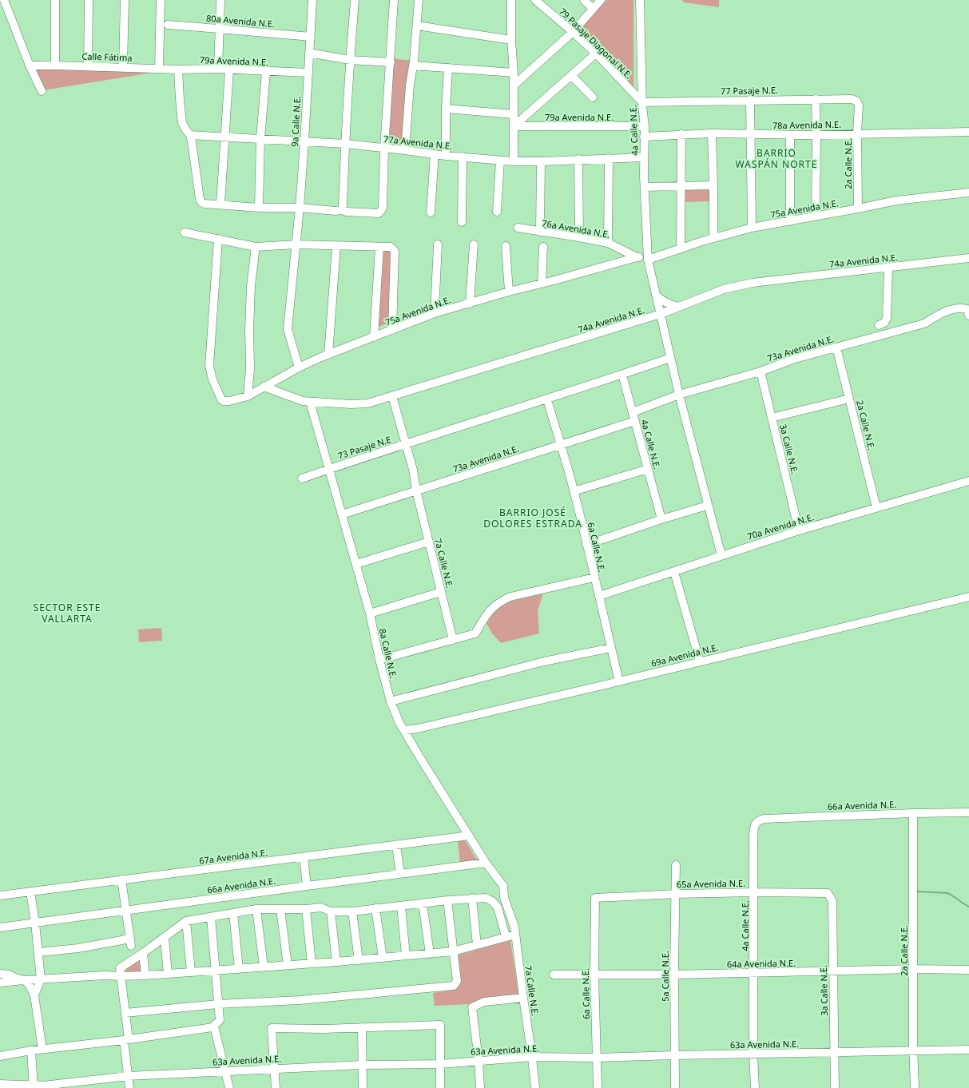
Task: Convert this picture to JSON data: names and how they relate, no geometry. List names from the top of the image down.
{
  "streets": {
    "street": [
      "80a Avenida N.E.",
      "79 Pasaje Diagonal N.E.",
      "Calle Fátima",
      "79a Avenida N.E.",
      "77 Pasaje N.E.",
      "9a Calle N.E.",
      "78a Avenida N.E.",
      "4a Calle N.E.",
      "77a Avenida N.E.",
      "2a Calle N.E.",
      "75a Avenida N.E.",
      "76a Avenida N.E.",
      "74a Avenida N.E.",
      "73a Avenida N.E.",
      "73 Pasaje N.E",
      "3a Calle N.E.",
      "70a Avenida N.E.",
      "6a Calle N.E.",
      "7a Calle N.E.",
      "8a Calle N.E.",
      "69a Avenida N.E.",
      "66a Avenida N.E.",
      "67a Avenida N.E.",
      "65a Avenida N.E.",
      "64a Avenida N.E.",
      "5a Calle N.E.",
      "63a Avenida N.E."
    ]
  },
  "crossings": [
    ["80a Avenida N.E.", "9a Calle N.E."],
    ["79 Pasaje Diagonal N.E.", "77 Pasaje N.E."],
    ["79 Pasaje Diagonal N.E.", "4a Calle N.E."],
    ["Calle Fátima", "79a Avenida N.E."],
    ["79a Avenida N.E.", "9a Calle N.E."],
    ["79a Avenida N.E.", "4a Calle N.E."],
    ["77 Pasaje N.E.", "4a Calle N.E."],
    ["77 Pasaje N.E.", "2a Calle N.E."],
    ["9a Calle N.E.", "77a Avenida N.E."],
    ["9a Calle N.E.", "75a Avenida N.E."],
    ["78a Avenida N.E.", "4a Calle N.E."],
    ["78a Avenida N.E.", "2a Calle N.E."],
    ["4a Calle N.E.", "77a Avenida N.E."],
    ["4a Calle N.E.", "75a Avenida N.E."],
    ["4a Calle N.E.", "74a Avenida N.E."],
    ["4a Calle N.E.", "73a Avenida N.E."],
    ["4a Calle N.E.", "73 Pasaje N.E"],
    ["4a Calle N.E.", "70a Avenida N.E."],
    ["4a Calle N.E.", "66a Avenida N.E."],
    ["4a Calle N.E.", "65a Avenida N.E."],
    ["4a Calle N.E.", "64a Avenida N.E."],
    ["4a Calle N.E.", "63a Avenida N.E."],
    ["2a Calle N.E.", "75a Avenida N.E."],
    ["2a Calle N.E.", "73a Avenida N.E."],
    ["2a Calle N.E.", "70a Avenida N.E."],
    ["2a Calle N.E.", "66a Avenida N.E."],
    ["2a Calle N.E.", "64a Avenida N.E."],
    ["2a Calle N.E.", "63a Avenida N.E."],
    ["75a Avenida N.E.", "76a Avenida N.E."],
    ["75a Avenida N.E.", "74a Avenida N.E."],
    ["74a Avenida N.E.", "8a Calle N.E."],
    ["73a Avenida N.E.", "3a Calle N.E."],
    ["73a Avenida N.E.", "6a Calle N.E."],
    ["73a Avenida N.E.", "7a Calle N.E."],
    ["73a Avenida N.E.", "8a Calle N.E."],
    ["73 Pasaje N.E", "6a Calle N.E."],
    ["73 Pasaje N.E", "8a Calle N.E."],
    ["3a Calle N.E.", "70a Avenida N.E."],
    ["3a Calle N.E.", "65a Avenida N.E."],
    ["3a Calle N.E.", "64a Avenida N.E."],
    ["3a Calle N.E.", "63a Avenida N.E."],
    ["70a Avenida N.E.", "6a Calle N.E."],
    ["6a Calle N.E.", "69a Avenida N.E."],
    ["6a Calle N.E.", "65a Avenida N.E."],
    ["6a Calle N.E.", "64a Avenida N.E."],
    ["6a Calle N.E.", "63a Avenida N.E."],
    ["7a Calle N.E.", "8a Calle N.E."],
    ["7a Calle N.E.", "63a Avenida N.E."],
    ["8a Calle N.E.", "69a Avenida N.E."],
    ["8a Calle N.E.", "66a Avenida N.E."],
    ["8a Calle N.E.", "67a Avenida N.E."],
    ["65a Avenida N.E.", "5a Calle N.E."],
    ["64a Avenida N.E.", "5a Calle N.E."],
    ["5a Calle N.E.", "63a Avenida N.E."]
  ],
  "districts": ["BARRIO WASPÁN NORTE", "BARRIO JOSÉ DOLORES ESTRADA", "SECTOR ESTE VALLARTA"]
}
